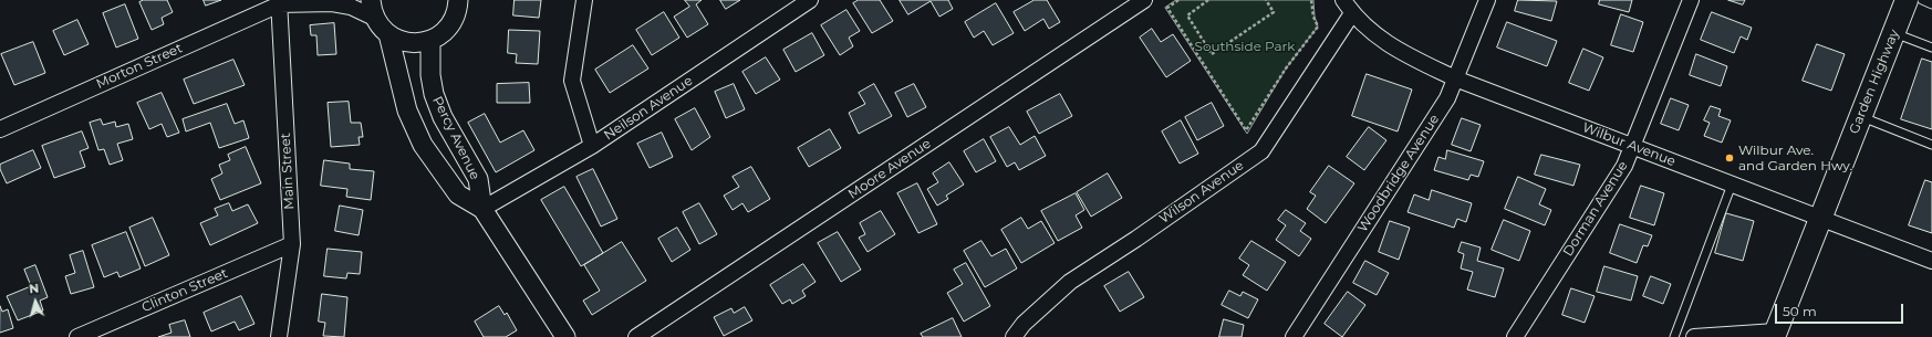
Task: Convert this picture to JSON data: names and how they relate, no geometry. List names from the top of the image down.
{
  "streets": {
    "main road": ["Garden Highway"],
    "street": [
      "Morton Street",
      "Neilson Avenue",
      "Percy Avenue",
      "Wilbur Avenue",
      "Moore Avenue",
      "Main Street",
      "Woodbridge Avenue",
      "Wilson Avenue",
      "Dorman Avenue",
      "Clinton Street"
    ]
  },
  "crossings": [
    ["Morton Street", "Main Street"],
    ["Garden Highway", "Wilbur Avenue"],
    ["Neilson Avenue", "Percy Avenue"],
    ["Wilbur Avenue", "Woodbridge Avenue"],
    ["Wilbur Avenue", "Wilson Avenue"],
    ["Wilbur Avenue", "Dorman Avenue"],
    ["Main Street", "Clinton Street"]
  ],
  "parks": ["Southside Park"],
  "places": ["Wilbur Ave. and Garden Hwy."],
  "scale_bar": "50 m",
  "north": "top"
}
